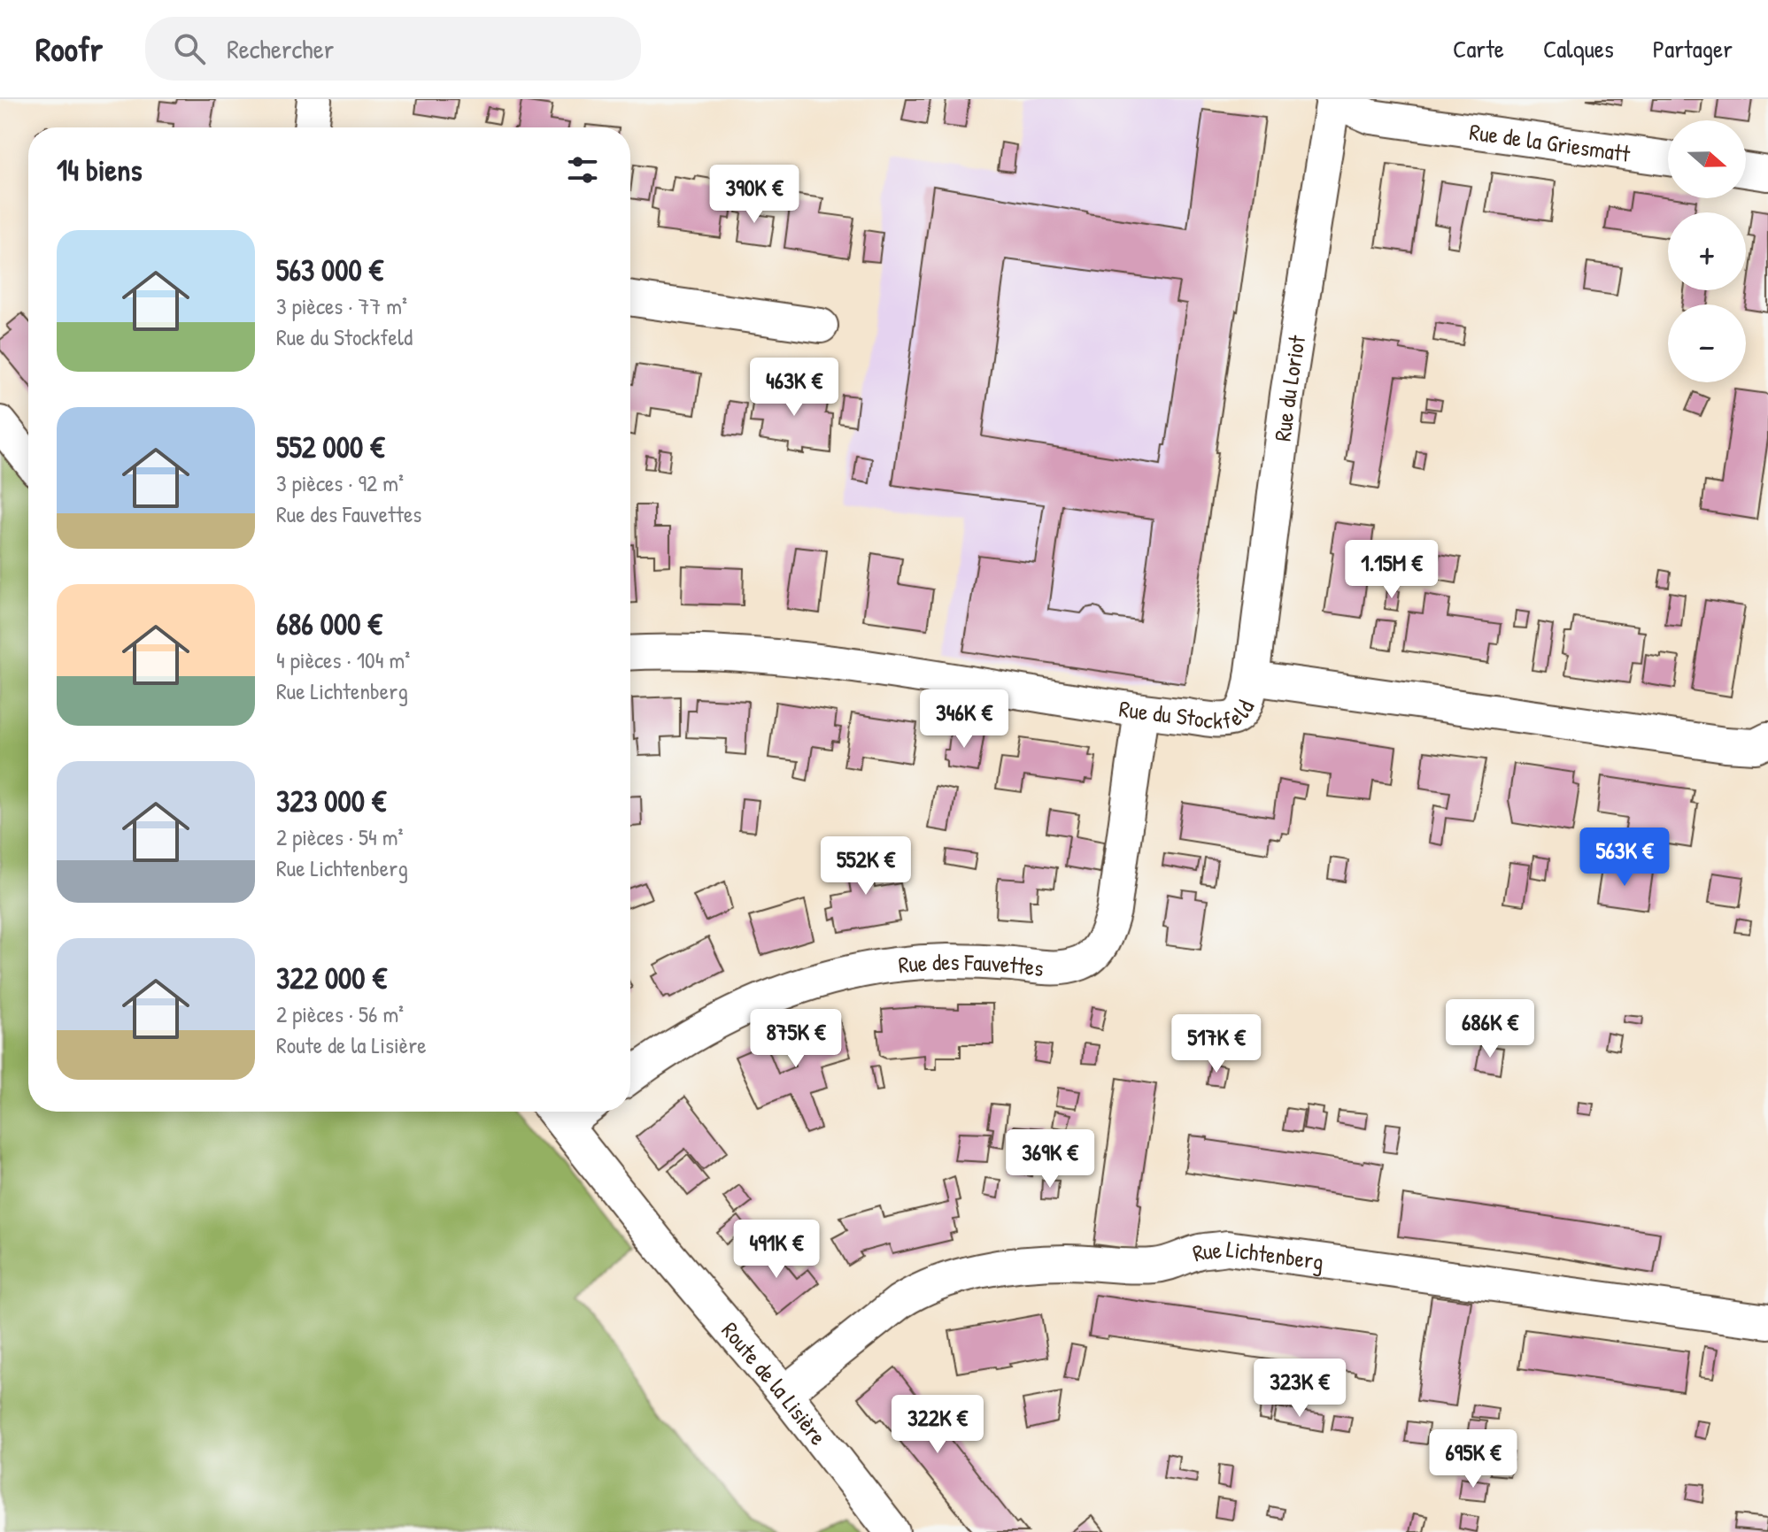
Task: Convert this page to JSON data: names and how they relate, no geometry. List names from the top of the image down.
{
  "streets": {
    "street": [
      "Rue de la Griesmatt",
      "Rue du Loriot",
      "Rue du Stockfeld",
      "Rue des Fauvettes",
      "Rue Lichtenberg",
      "Route de la Lisière"
    ]
  },
  "crossings": [
    ["Rue du Loriot", "Rue du Stockfeld"],
    ["Rue du Stockfeld", "Rue des Fauvettes"],
    ["Rue Lichtenberg", "Route de la Lisière"]
  ],
  "north": "right",
  "page": {
    "header": "Roofr",
    "search": "Rechercher",
    "nav": ["Carte", "Calques", "Partager"],
    "map_buttons": ["+", "−"],
    "heading": "14 biens",
    "price": [
      "390K €",
      "463K €",
      "1.15M €",
      "346K €",
      "563K €",
      "552K €",
      "686K €",
      "875K €",
      "517K €",
      "369K €",
      "491K €",
      "323K €",
      "322K €",
      "695K €"
    ],
    "list": [
      {
        "name": "563 000 €",
        "note": "3 pièces · 77 m² · Rue du Stockfeld"
      },
      {
        "name": "552 000 €",
        "note": "3 pièces · 92 m² · Rue des Fauvettes"
      },
      {
        "name": "686 000 €",
        "note": "4 pièces · 104 m² · Rue Lichtenberg"
      },
      {
        "name": "323 000 €",
        "note": "2 pièces · 54 m² · Rue Lichtenberg"
      },
      {
        "name": "322 000 €",
        "note": "2 pièces · 56 m² · Route de la Lisière"
      }
    ]
  }
}
